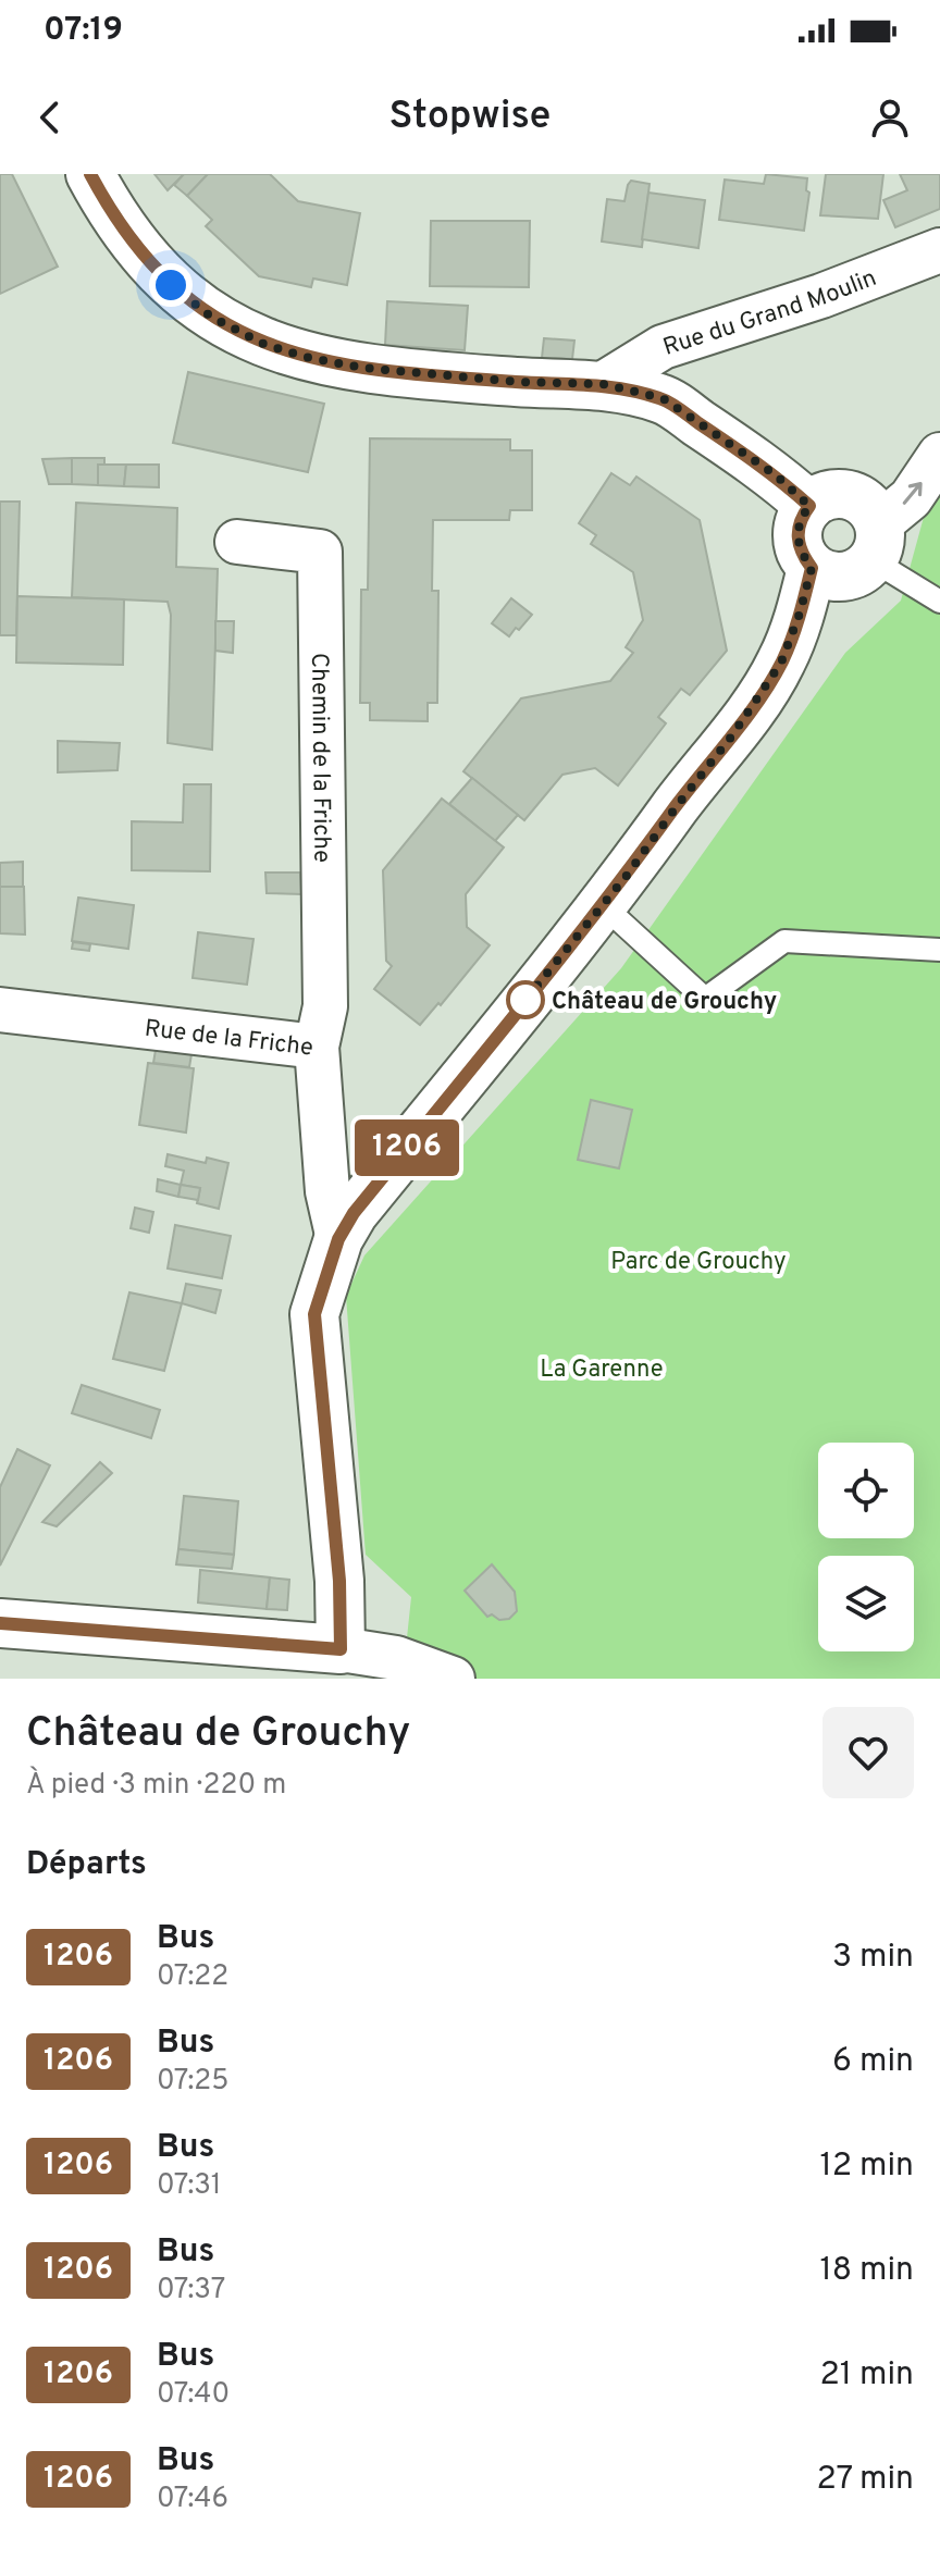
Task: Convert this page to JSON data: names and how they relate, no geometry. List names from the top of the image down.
{
  "streets": {
    "street": ["Rue du Grand Moulin", "Chemin de la Friche", "Rue de la Friche"]
  },
  "crossings": [
    ["Chemin de la Friche", "Rue de la Friche"]
  ],
  "parks": ["Parc de Grouchy", "La Garenne"],
  "places": ["Château de Grouchy"],
  "lines": ["bus line 1206"],
  "page": {
    "status": "07:19",
    "header": "Stopwise",
    "on_map": "1206",
    "heading": [
      ["Château de Grouchy", "À pied · 3 min · 220 m"],
      "Départs"
    ],
    "list": [
      {
        "mark": "1206",
        "name": "Bus",
        "note": "07:22",
        "value": "3 min"
      },
      {
        "mark": "1206",
        "name": "Bus",
        "note": "07:25",
        "value": "6 min"
      },
      {
        "mark": "1206",
        "name": "Bus",
        "note": "07:31",
        "value": "12 min"
      },
      {
        "mark": "1206",
        "name": "Bus",
        "note": "07:37",
        "value": "18 min"
      },
      {
        "mark": "1206",
        "name": "Bus",
        "note": "07:40",
        "value": "21 min"
      },
      {
        "mark": "1206",
        "name": "Bus",
        "note": "07:46",
        "value": "27 min"
      }
    ]
  }
}
